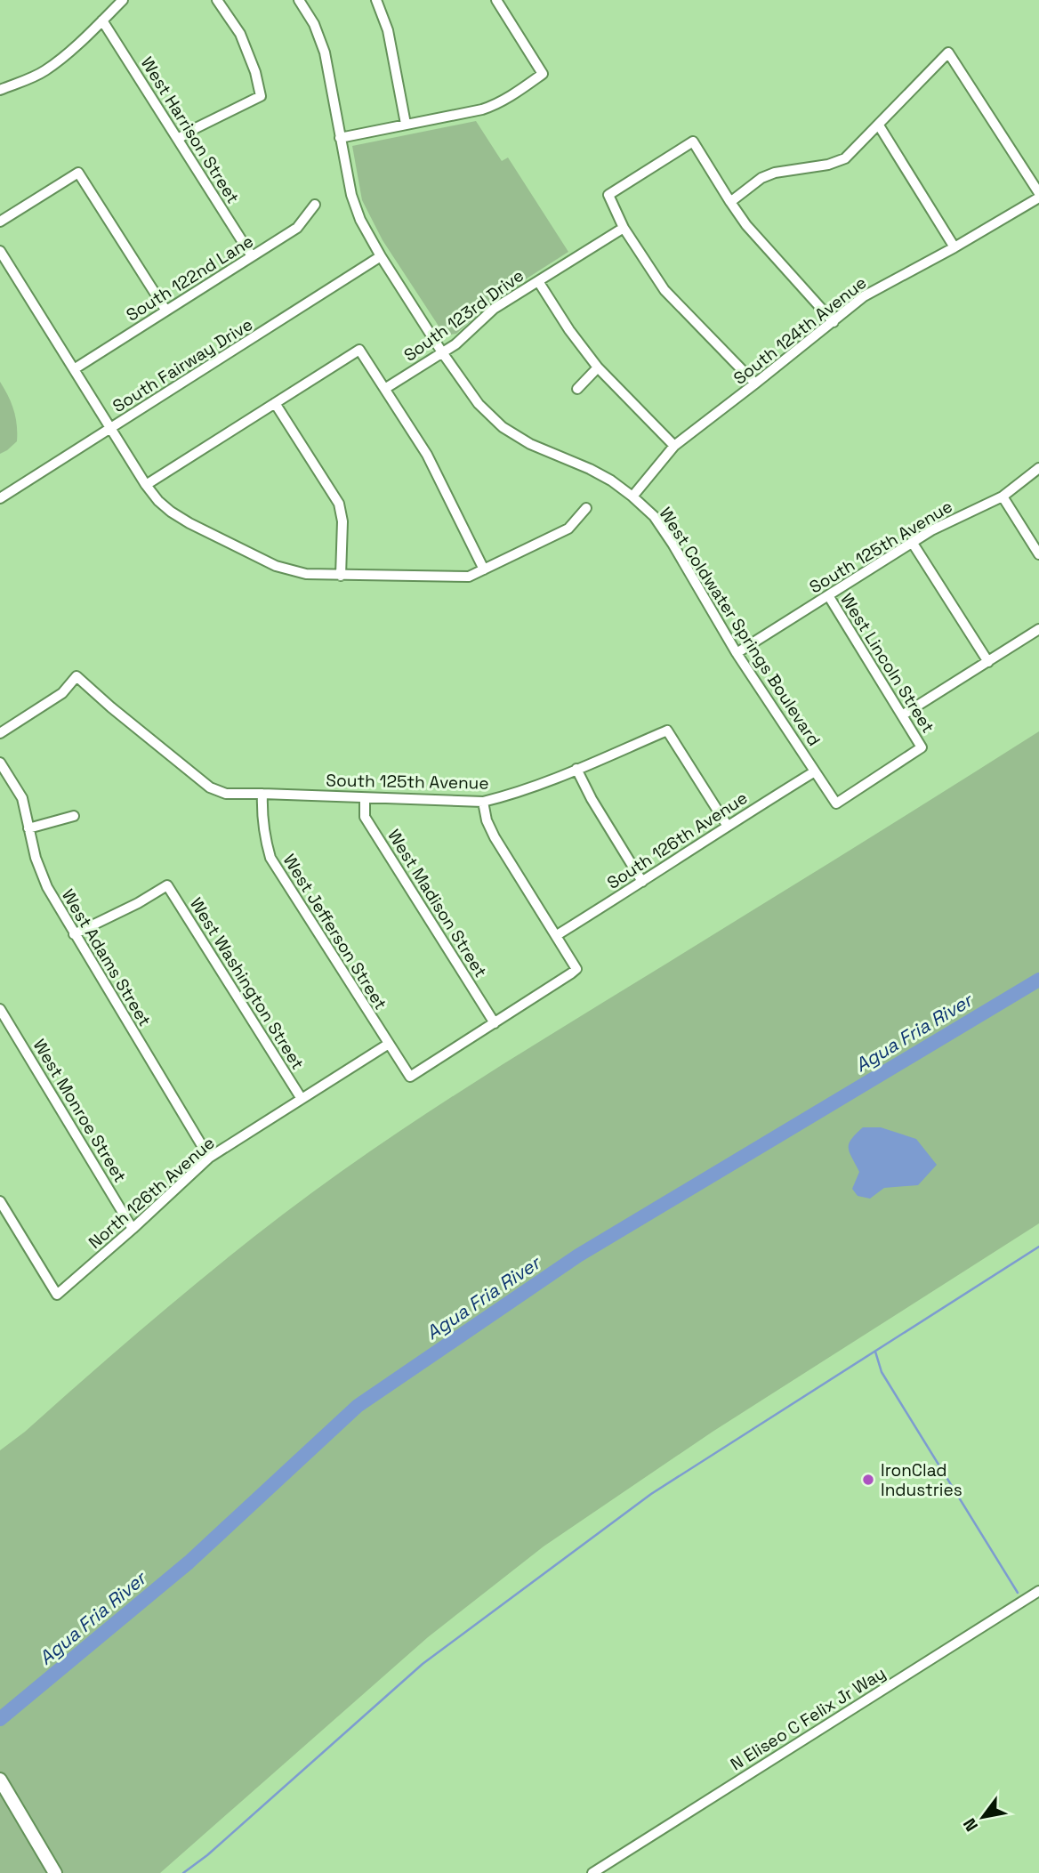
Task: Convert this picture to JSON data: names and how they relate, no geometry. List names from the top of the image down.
{
  "streets": {
    "street": [
      "West Harrison Street",
      "South 122nd Lane",
      "South 123rd Drive",
      "South 124th Avenue",
      "South Fairway Drive",
      "South 125th Avenue",
      "West Coldwater Springs Boulevard",
      "West Lincoln Street",
      "South 126th Avenue",
      "West Madison Street",
      "West Jefferson Street",
      "West Adams Street",
      "West Washington Street",
      "West Monroe Street",
      "North 126th Avenue",
      "N Eliseo C Felix Jr Way"
    ]
  },
  "crossings": [
    ["West Harrison Street", "South 122nd Lane"],
    ["South 123rd Drive", "West Coldwater Springs Boulevard"],
    ["South 124th Avenue", "West Coldwater Springs Boulevard"],
    ["South Fairway Drive", "West Coldwater Springs Boulevard"],
    ["South 125th Avenue", "West Coldwater Springs Boulevard"],
    ["South 125th Avenue", "West Lincoln Street"],
    ["South 125th Avenue", "South 126th Avenue"],
    ["South 125th Avenue", "West Madison Street"],
    ["South 125th Avenue", "West Jefferson Street"],
    ["West Coldwater Springs Boulevard", "West Lincoln Street"],
    ["West Coldwater Springs Boulevard", "South 126th Avenue"],
    ["West Madison Street", "West Jefferson Street"],
    ["West Adams Street", "West Washington Street"],
    ["West Adams Street", "North 126th Avenue"],
    ["West Washington Street", "North 126th Avenue"],
    ["West Monroe Street", "North 126th Avenue"]
  ],
  "water": ["Agua Fria River"],
  "places": ["IronClad Industries"],
  "north": "bottom left"
}
